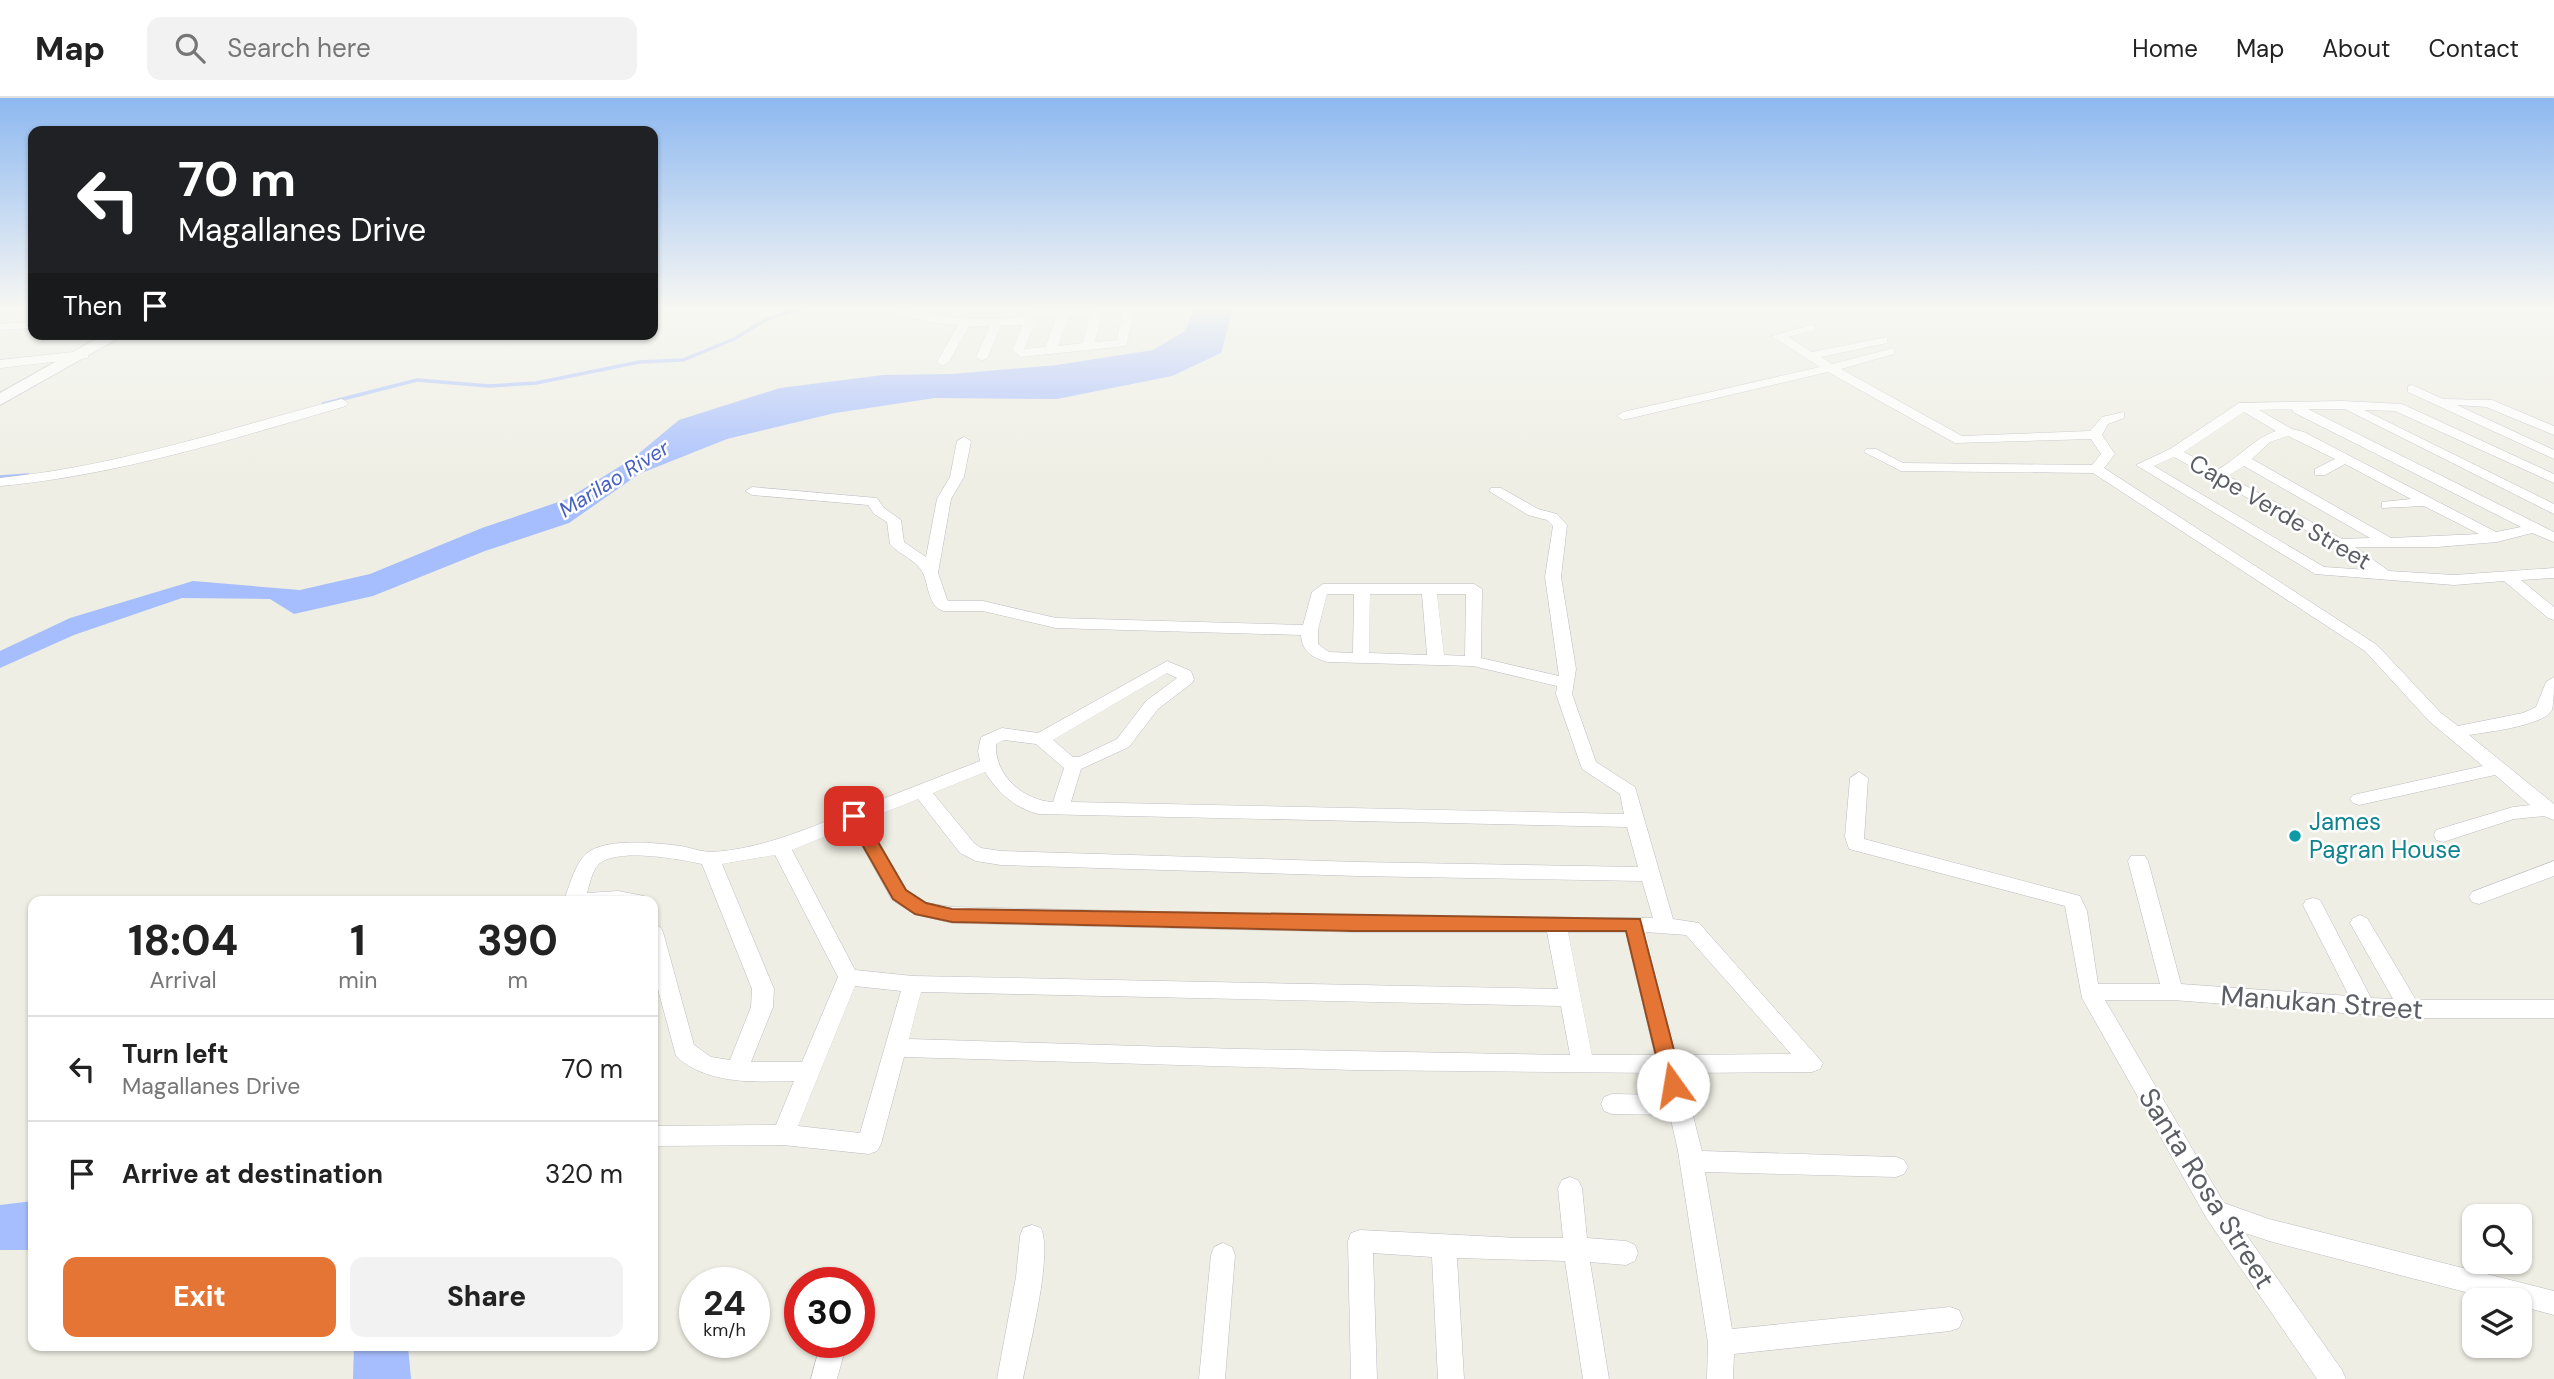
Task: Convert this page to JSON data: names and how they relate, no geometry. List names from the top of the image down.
{
  "streets": {
    "street": ["Cape Verde Street", "Manukan Street", "Santa Rosa Street"]
  },
  "crossings": [
    ["Manukan Street", "Santa Rosa Street"]
  ],
  "water": ["Marilao River"],
  "places": ["James Pagran House"],
  "page": {
    "header": "Map",
    "search": "Search here",
    "nav": [
      "Home",
      "Map",
      "About",
      "Contact"
    ],
    "turn": ["70 m", "Magallanes Drive"],
    "then": "Then",
    "eta": [
      "18:04",
      "Arrival",
      "1",
      "min",
      "390",
      "m"
    ],
    "list": [
      {
        "name": "Turn left",
        "note": "Magallanes Drive",
        "value": "70 m"
      },
      {
        "name": "Arrive at destination",
        "value": "320 m"
      }
    ],
    "buttons": ["Exit", "Share"],
    "speed": "24 km/h",
    "limit": "30"
  }
}
